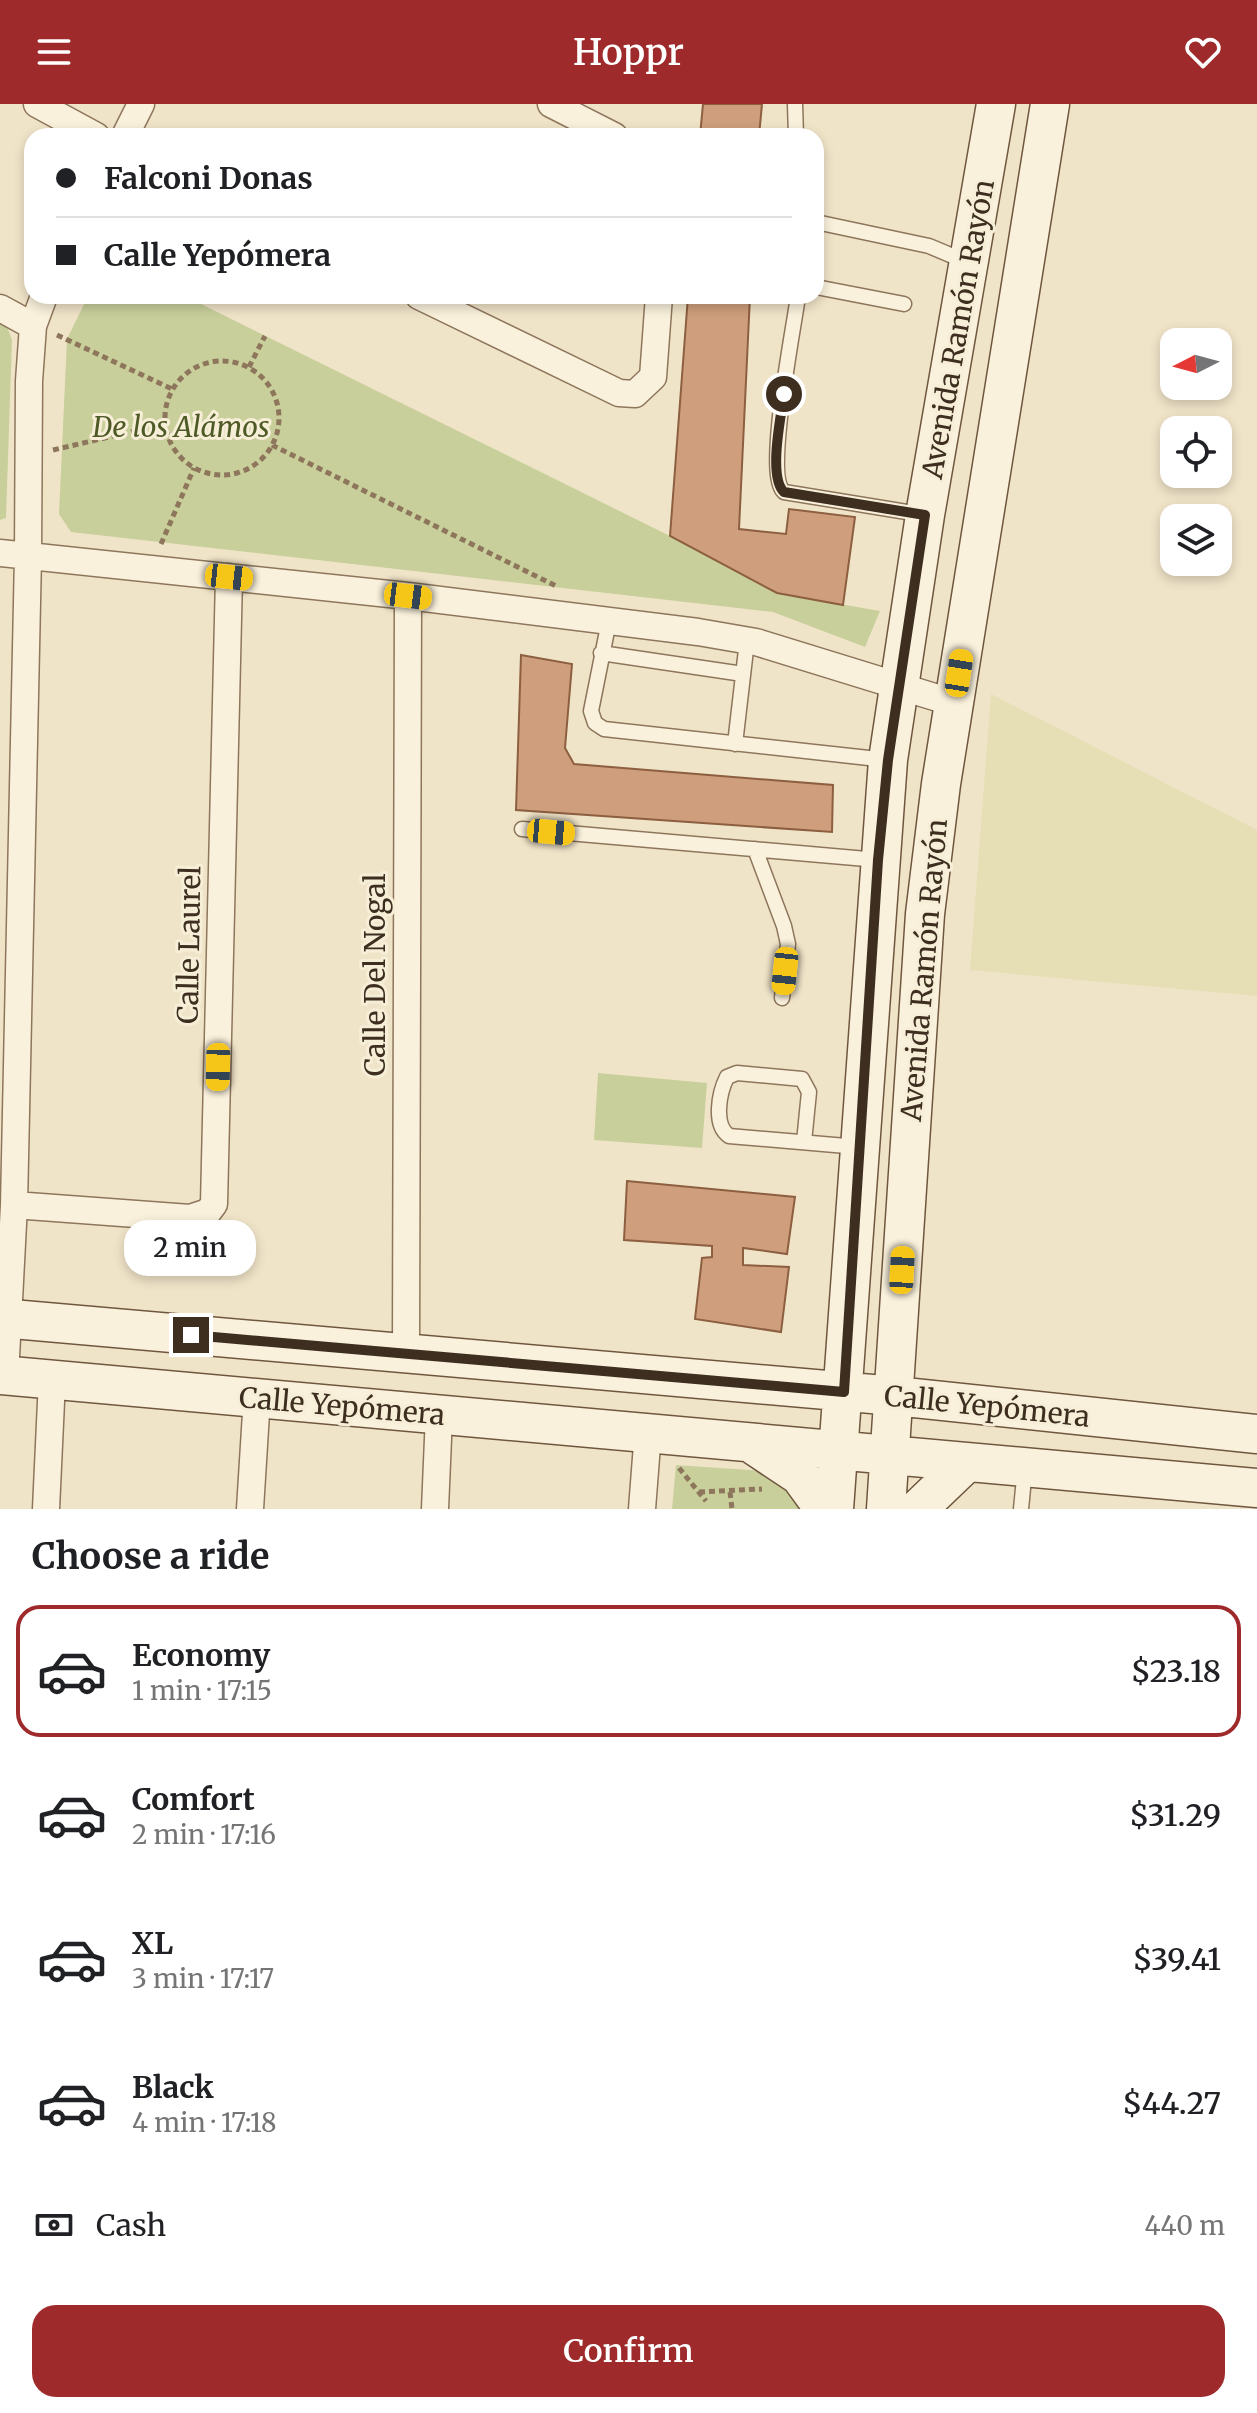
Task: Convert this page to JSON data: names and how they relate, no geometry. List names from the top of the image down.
{
  "streets": {
    "main road": ["Avenida Ramón Rayón", "Calle Yepómera"],
    "street": ["Calle Laurel", "Calle Del Nogal"]
  },
  "crossings": [
    ["Avenida Ramón Rayón", "Calle Yepómera"],
    ["Calle Del Nogal", "Calle Yepómera"]
  ],
  "parks": ["De los Alámos"],
  "north": "left",
  "page": {
    "header": "Hoppr",
    "banner": ["Falconi Donas", "Calle Yepómera"],
    "bubble": "2 min",
    "heading": "Choose a ride",
    "list": [
      {
        "name": "Economy",
        "note": "1 min · 17:15",
        "value": "$23.18"
      },
      {
        "name": "Comfort",
        "note": "2 min · 17:16",
        "value": "$31.29"
      },
      {
        "name": "XL",
        "note": "3 min · 17:17",
        "value": "$39.41"
      },
      {
        "name": "Black",
        "note": "4 min · 17:18",
        "value": "$44.27"
      }
    ],
    "pay": ["Cash", "440 m"],
    "buttons": "Confirm"
  }
}
